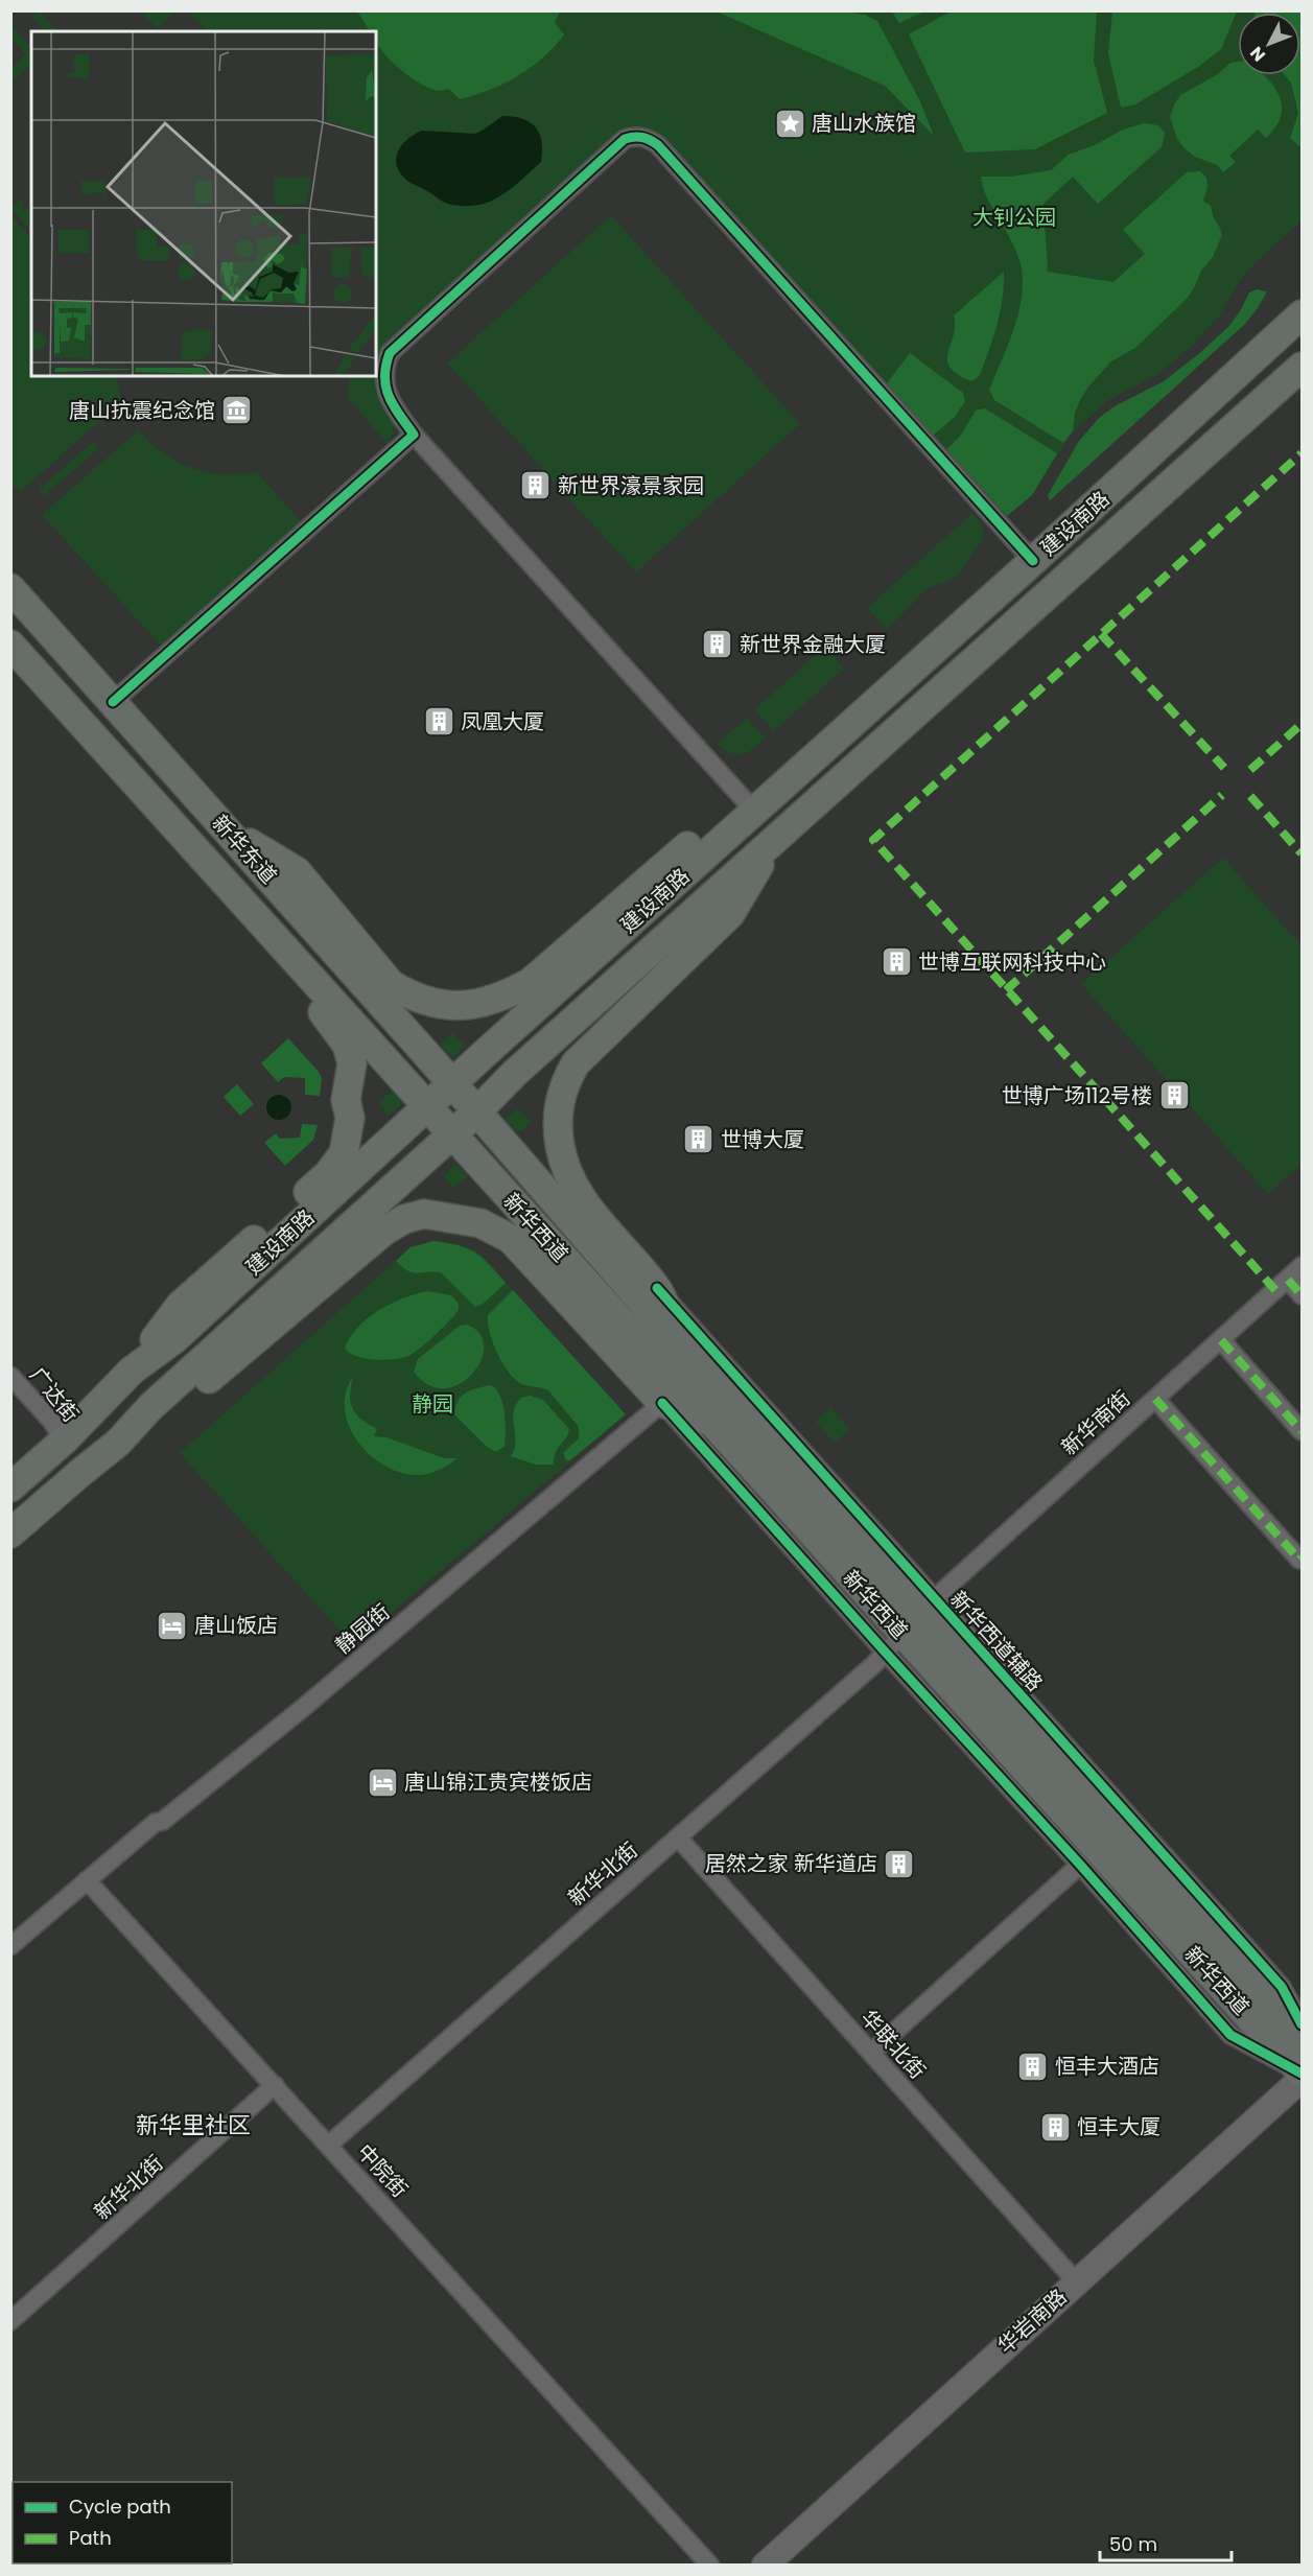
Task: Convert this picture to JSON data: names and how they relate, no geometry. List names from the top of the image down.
{
  "streets": {
    "main road": ["建设南路", "新华东道", "新华西道"],
    "street": [
      "广达街",
      "新华南街",
      "静园街",
      "新华西道辅路",
      "新华北街",
      "华联北街",
      "中院街",
      "华岩南路"
    ]
  },
  "crossings": [
    ["建设南路", "新华东道"],
    ["建设南路", "新华西道"],
    ["建设南路", "广达街"],
    ["新华东道", "新华西道"],
    ["新华西道", "新华南街"],
    ["新华西道", "新华西道辅路"],
    ["新华西道", "新华北街"],
    ["新华南街", "新华西道辅路"],
    ["静园街", "中院街"],
    ["新华北街", "华联北街"],
    ["新华北街", "中院街"],
    ["华联北街", "华岩南路"]
  ],
  "districts": ["新华里社区"],
  "parks": ["大钊公园", "静园"],
  "places": {
    "place": ["唐山水族馆"],
    "museum": ["唐山抗震纪念馆"],
    "building": [
      "新世界濠景家园",
      "新世界金融大厦",
      "凤凰大厦",
      "世博互联网科技中心",
      "世博广场112号楼",
      "世博大厦",
      "居然之家 新华道店",
      "恒丰大酒店",
      "恒丰大厦"
    ],
    "hotel": ["唐山饭店", "唐山锦江贵宾楼饭店"]
  },
  "legend": ["Cycle path", "Path"],
  "scale_bar": "50 m",
  "north": "bottom left"
}
